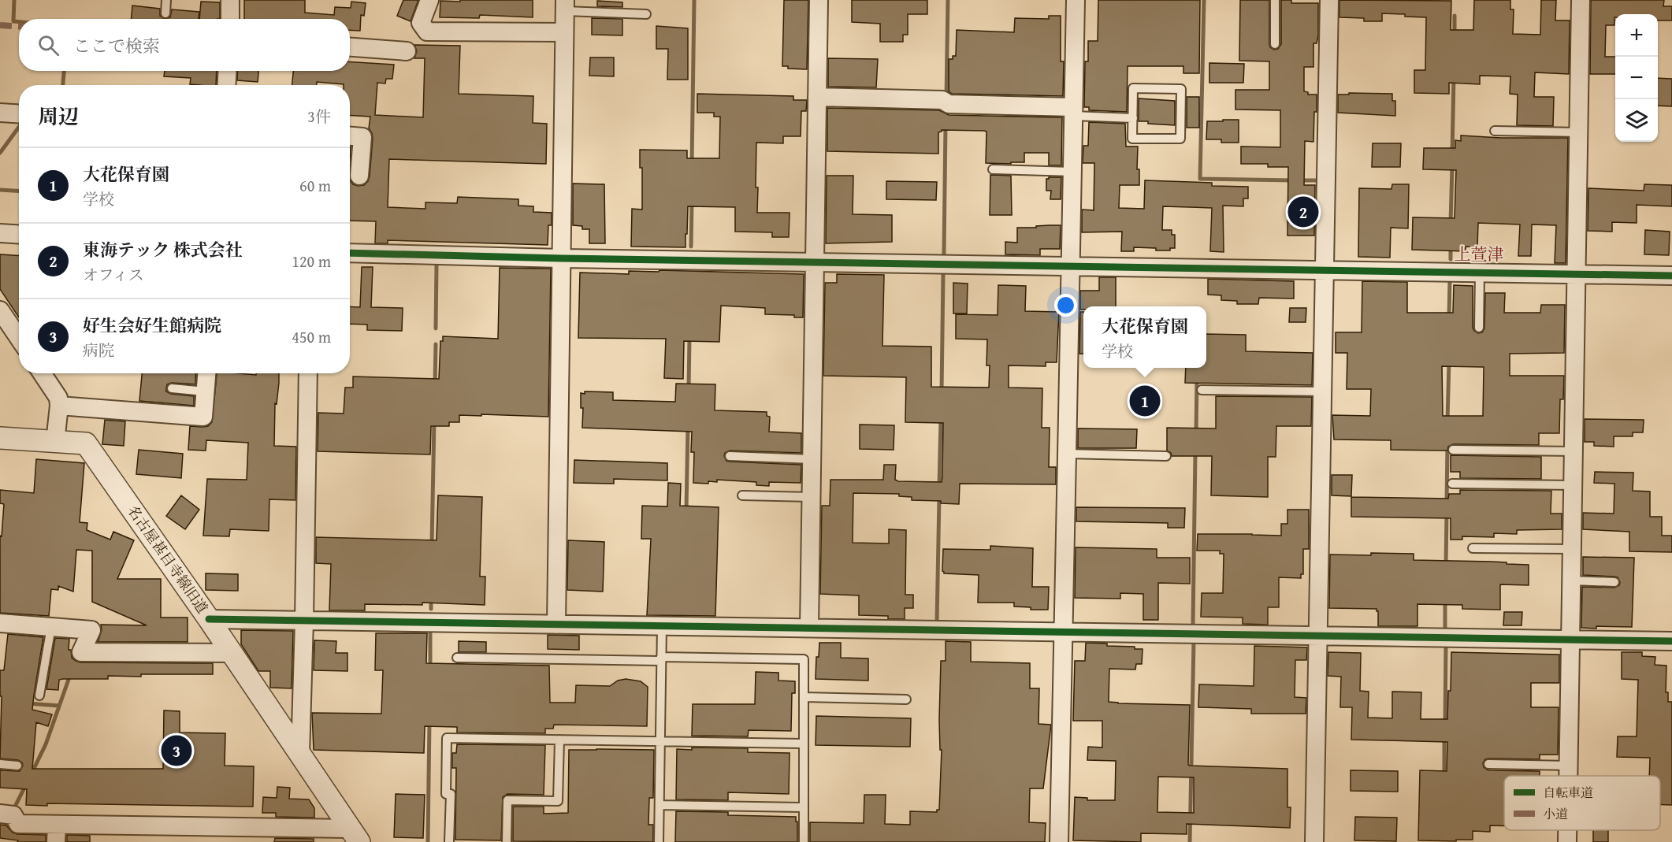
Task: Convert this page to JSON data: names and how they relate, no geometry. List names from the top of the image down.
{
  "streets": {
    "street": ["名古屋甚目寺線旧道"]
  },
  "districts": ["上萱津"],
  "legend": ["自転車道", "小道"],
  "page": {
    "map_buttons": ["+", "−"],
    "search": "ここで検索",
    "heading": ["周辺", "3件"],
    "list": [
      {
        "mark": "1",
        "name": "大花保育園",
        "note": "学校",
        "value": "60 m"
      },
      {
        "mark": "2",
        "name": "東海テック 株式会社",
        "note": "オフィス",
        "value": "120 m"
      },
      {
        "mark": "3",
        "name": "好生会好生館病院",
        "note": "病院",
        "value": "450 m"
      }
    ],
    "pins": ["2", "1", "3"],
    "popup": ["大花保育園", "学校"]
  }
}
